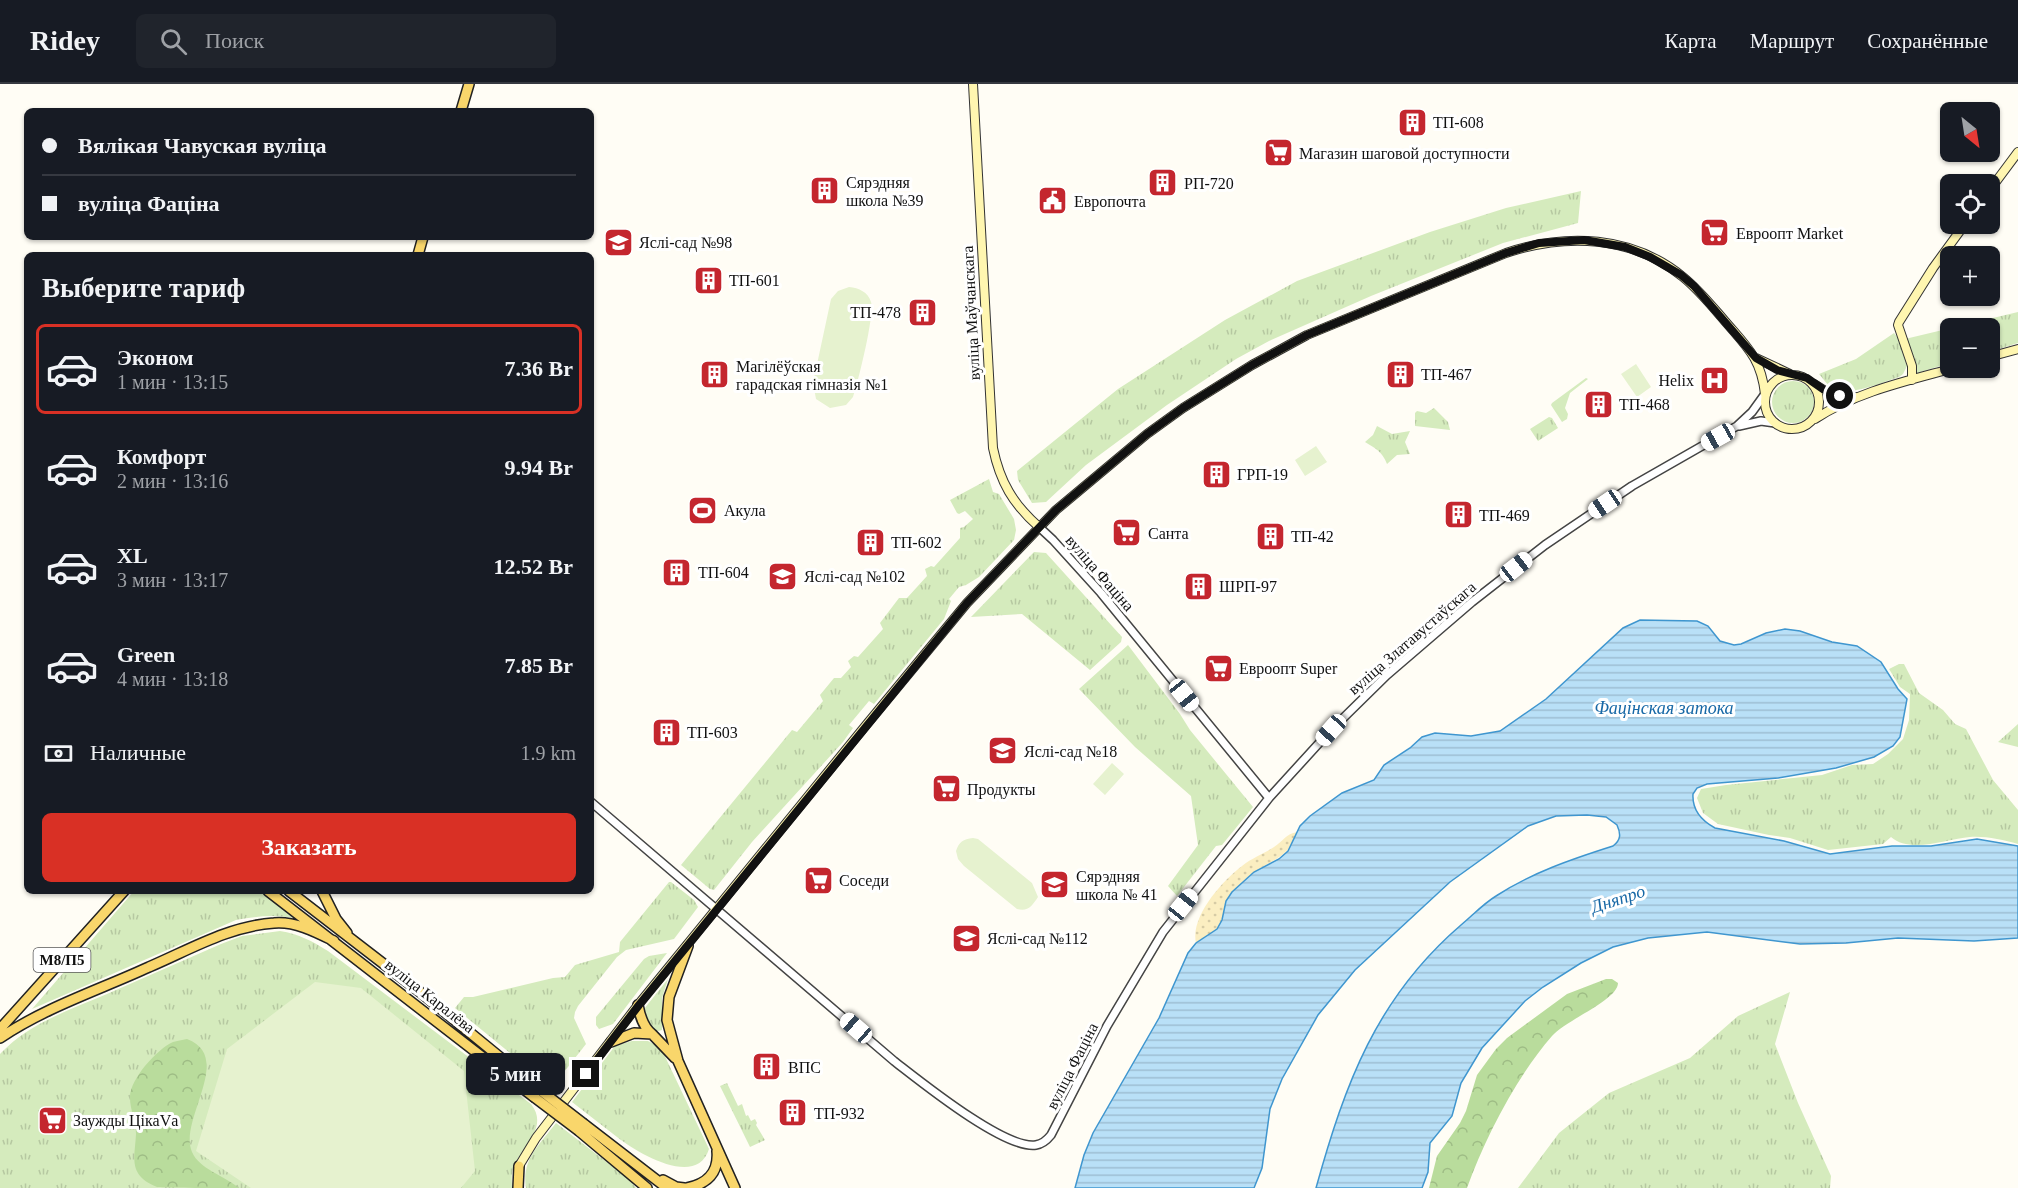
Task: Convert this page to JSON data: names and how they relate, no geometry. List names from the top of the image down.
{
  "streets": {
    "main road": ["вуліца Маўчанскага", "М8/П5", "вуліца Каралёва"],
    "street": ["вуліца Фаціна", "вуліца Златавустаўскага"]
  },
  "crossings": [
    ["вуліца Маўчанскага", "вуліца Фаціна"],
    ["вуліца Фаціна", "вуліца Златавустаўскага"]
  ],
  "water": ["Фацінская затока", "Дняпро"],
  "places": {
    "building": [
      "ТП-608",
      "РП-720",
      "Сярэдняя школа №39",
      "ТП-601",
      "ТП-478",
      "ТП-467",
      "Магілёўская гарадская гімназія №1",
      "ТП-468",
      "ГРП-19",
      "ТП-469",
      "ТП-42",
      "ТП-602",
      "ТП-604",
      "ШРП-97",
      "ТП-603",
      "ВПС",
      "ТП-932"
    ],
    "supermarket": [
      "Магазин шаговой доступности",
      "Евроопт Market",
      "Санта",
      "Евроопт Super",
      "Продукты",
      "Соседи",
      "Заужды ЦікаVа"
    ],
    "public building": ["Европочта"],
    "school or university": [
      "Яслі-сад №98",
      "Яслі-сад №102",
      "Яслі-сад №18",
      "Сярэдняя школа № 41",
      "Яслі-сад №112"
    ],
    "hospital": ["Helix"],
    "sports": ["Акула"]
  },
  "north": "bottom right",
  "page": {
    "header": "Ridey",
    "search": "Поиск",
    "nav": ["Карта", "Маршрут", "Сохранённые"],
    "map_buttons": ["+", "−"],
    "banner": ["Вялікая Чавуская вуліца", "вуліца Фаціна"],
    "heading": "Выберите тариф",
    "list": [
      {
        "name": "Эконом",
        "note": "1 мин · 13:15",
        "value": "7.36 Br"
      },
      {
        "name": "Комфорт",
        "note": "2 мин · 13:16",
        "value": "9.94 Br"
      },
      {
        "name": "XL",
        "note": "3 мин · 13:17",
        "value": "12.52 Br"
      },
      {
        "name": "Green",
        "note": "4 мин · 13:18",
        "value": "7.85 Br"
      }
    ],
    "pay": ["Наличные", "1.9 km"],
    "buttons": "Заказать",
    "bubble": "5 мин"
  }
}
